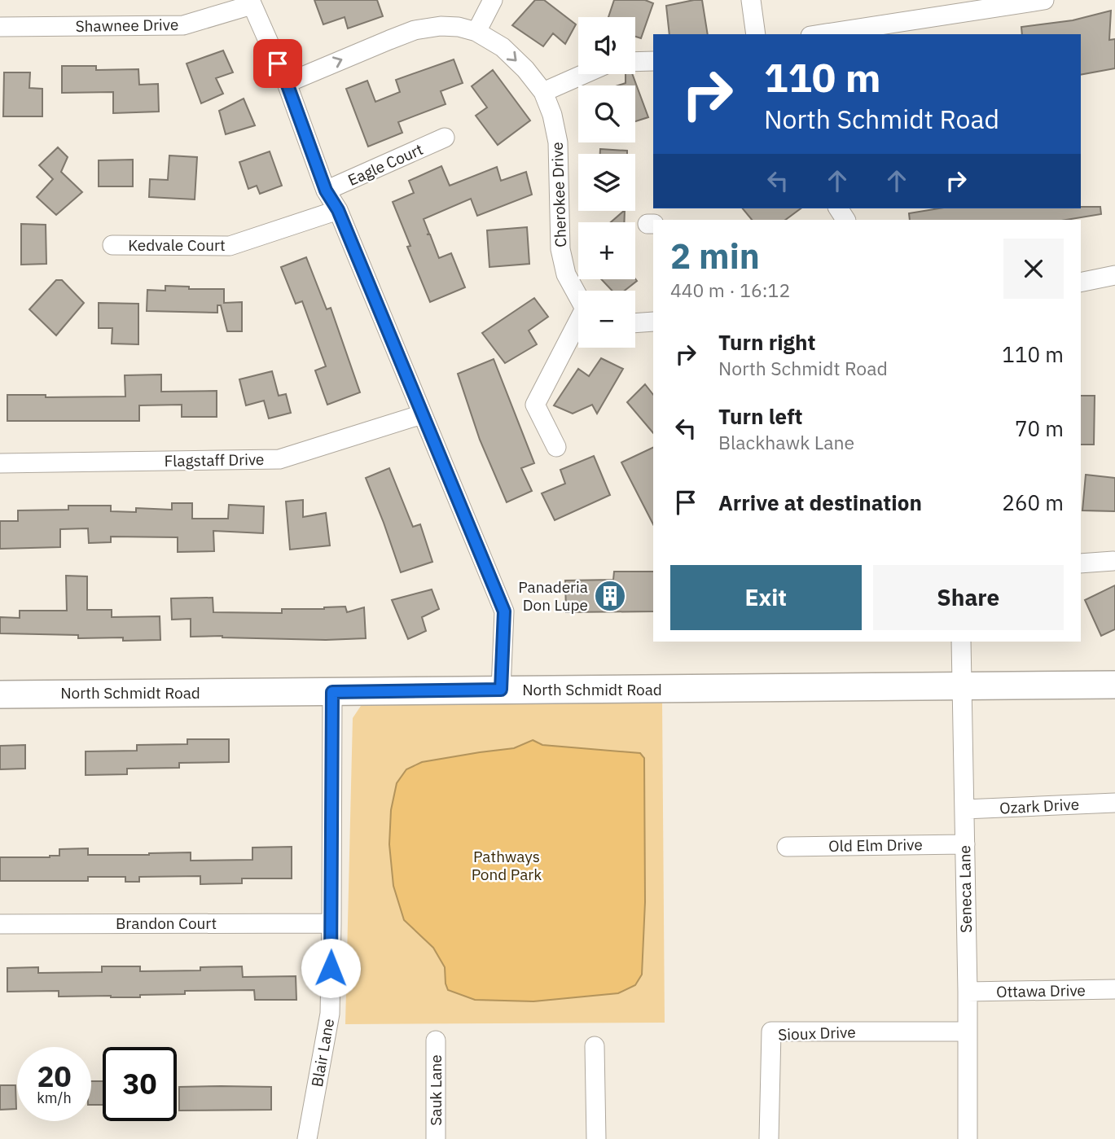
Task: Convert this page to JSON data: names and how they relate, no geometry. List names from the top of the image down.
{
  "streets": {
    "street": [
      "Shawnee Drive",
      "Eagle Court",
      "Cherokee Drive",
      "Kedvale Court",
      "Flagstaff Drive",
      "North Schmidt Road",
      "Ozark Drive",
      "Old Elm Drive",
      "Seneca Lane",
      "Brandon Court",
      "Ottawa Drive",
      "Sioux Drive",
      "Blair Lane",
      "Sauk Lane"
    ]
  },
  "crossings": [
    ["North Schmidt Road", "Seneca Lane"],
    ["North Schmidt Road", "Blair Lane"],
    ["Ozark Drive", "Seneca Lane"],
    ["Old Elm Drive", "Seneca Lane"],
    ["Seneca Lane", "Ottawa Drive"],
    ["Seneca Lane", "Sioux Drive"],
    ["Brandon Court", "Blair Lane"]
  ],
  "one_way": ["Cherokee Drive"],
  "parks": ["Pathways Pond Park"],
  "places": {
    "building": ["Panaderia Don Lupe"]
  },
  "page": {
    "map_buttons": ["+", "−"],
    "turn": ["110 m", "North Schmidt Road"],
    "heading": ["2 min", "440 m · 16:12"],
    "list": [
      {
        "name": "Turn right",
        "note": "North Schmidt Road",
        "value": "110 m"
      },
      {
        "name": "Turn left",
        "note": "Blackhawk Lane",
        "value": "70 m"
      },
      {
        "name": "Arrive at destination",
        "value": "260 m"
      }
    ],
    "buttons": ["Exit", "Share"],
    "speed": "20 km/h",
    "limit": "30"
  }
}
